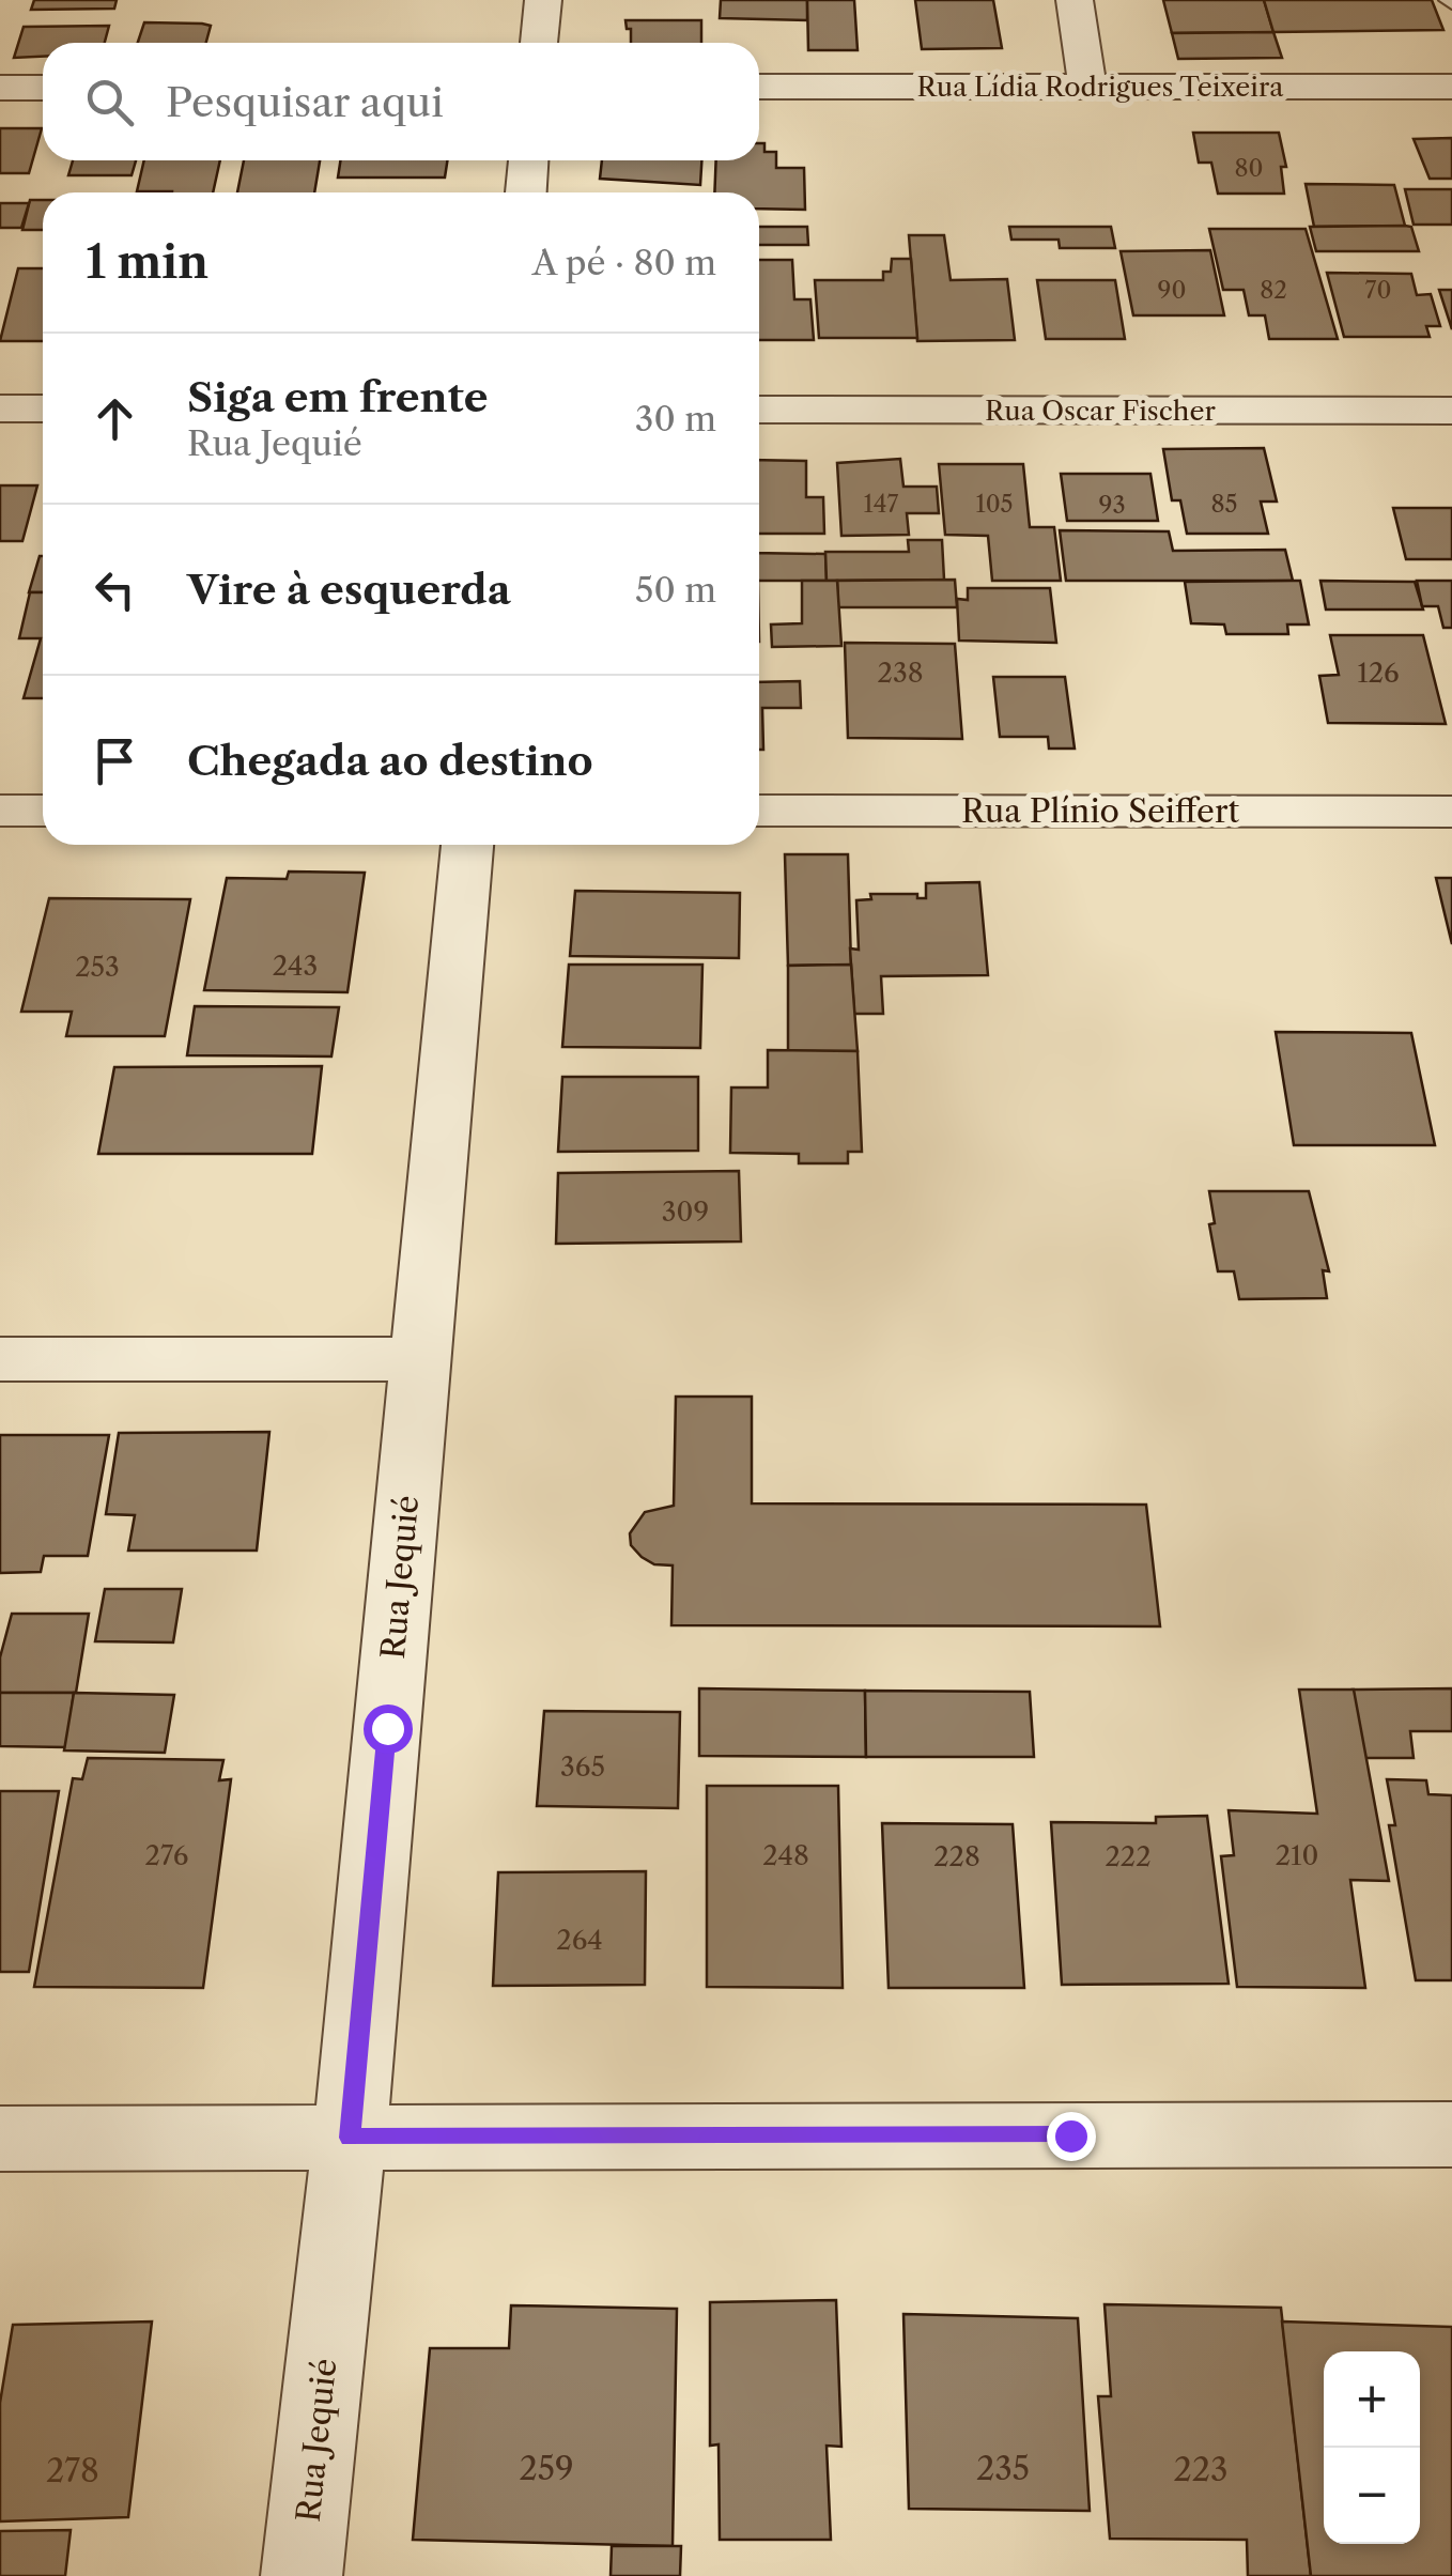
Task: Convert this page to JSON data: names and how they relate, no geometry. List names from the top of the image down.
{
  "streets": {
    "street": [
      "Rua Lídia Rodrigues Teixeira",
      "Rua Oscar Fischer",
      "Rua Plínio Seiffert",
      "Rua Jequié"
    ]
  },
  "house_numbers": [
    "80",
    "90",
    "82",
    "70",
    "147",
    "105",
    "85",
    "93",
    "238",
    "126",
    "243",
    "253",
    "309",
    "365",
    "276",
    "248",
    "210",
    "228",
    "222",
    "264",
    "259",
    "235",
    "223",
    "278"
  ],
  "page": {
    "search": "Pesquisar aqui",
    "heading": ["1 min", "A pé · 80 m"],
    "list": [
      ["Siga em frente", "Rua Jequié", "30 m"],
      ["Vire à esquerda", "50 m"],
      "Chegada ao destino"
    ],
    "map_buttons": ["+", "−"]
  }
}
